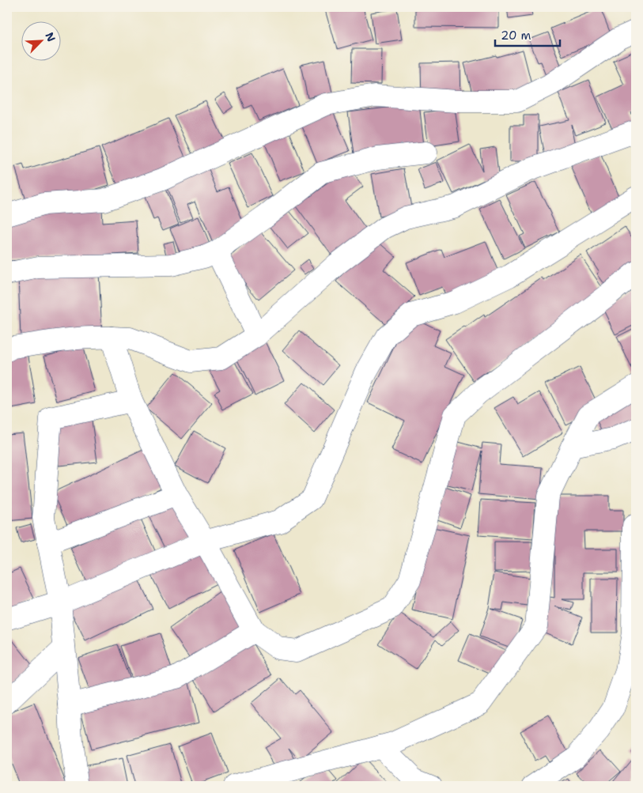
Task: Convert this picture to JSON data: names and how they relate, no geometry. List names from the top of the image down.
{
  "scale_bar": "20 m",
  "north": "top right"
}
